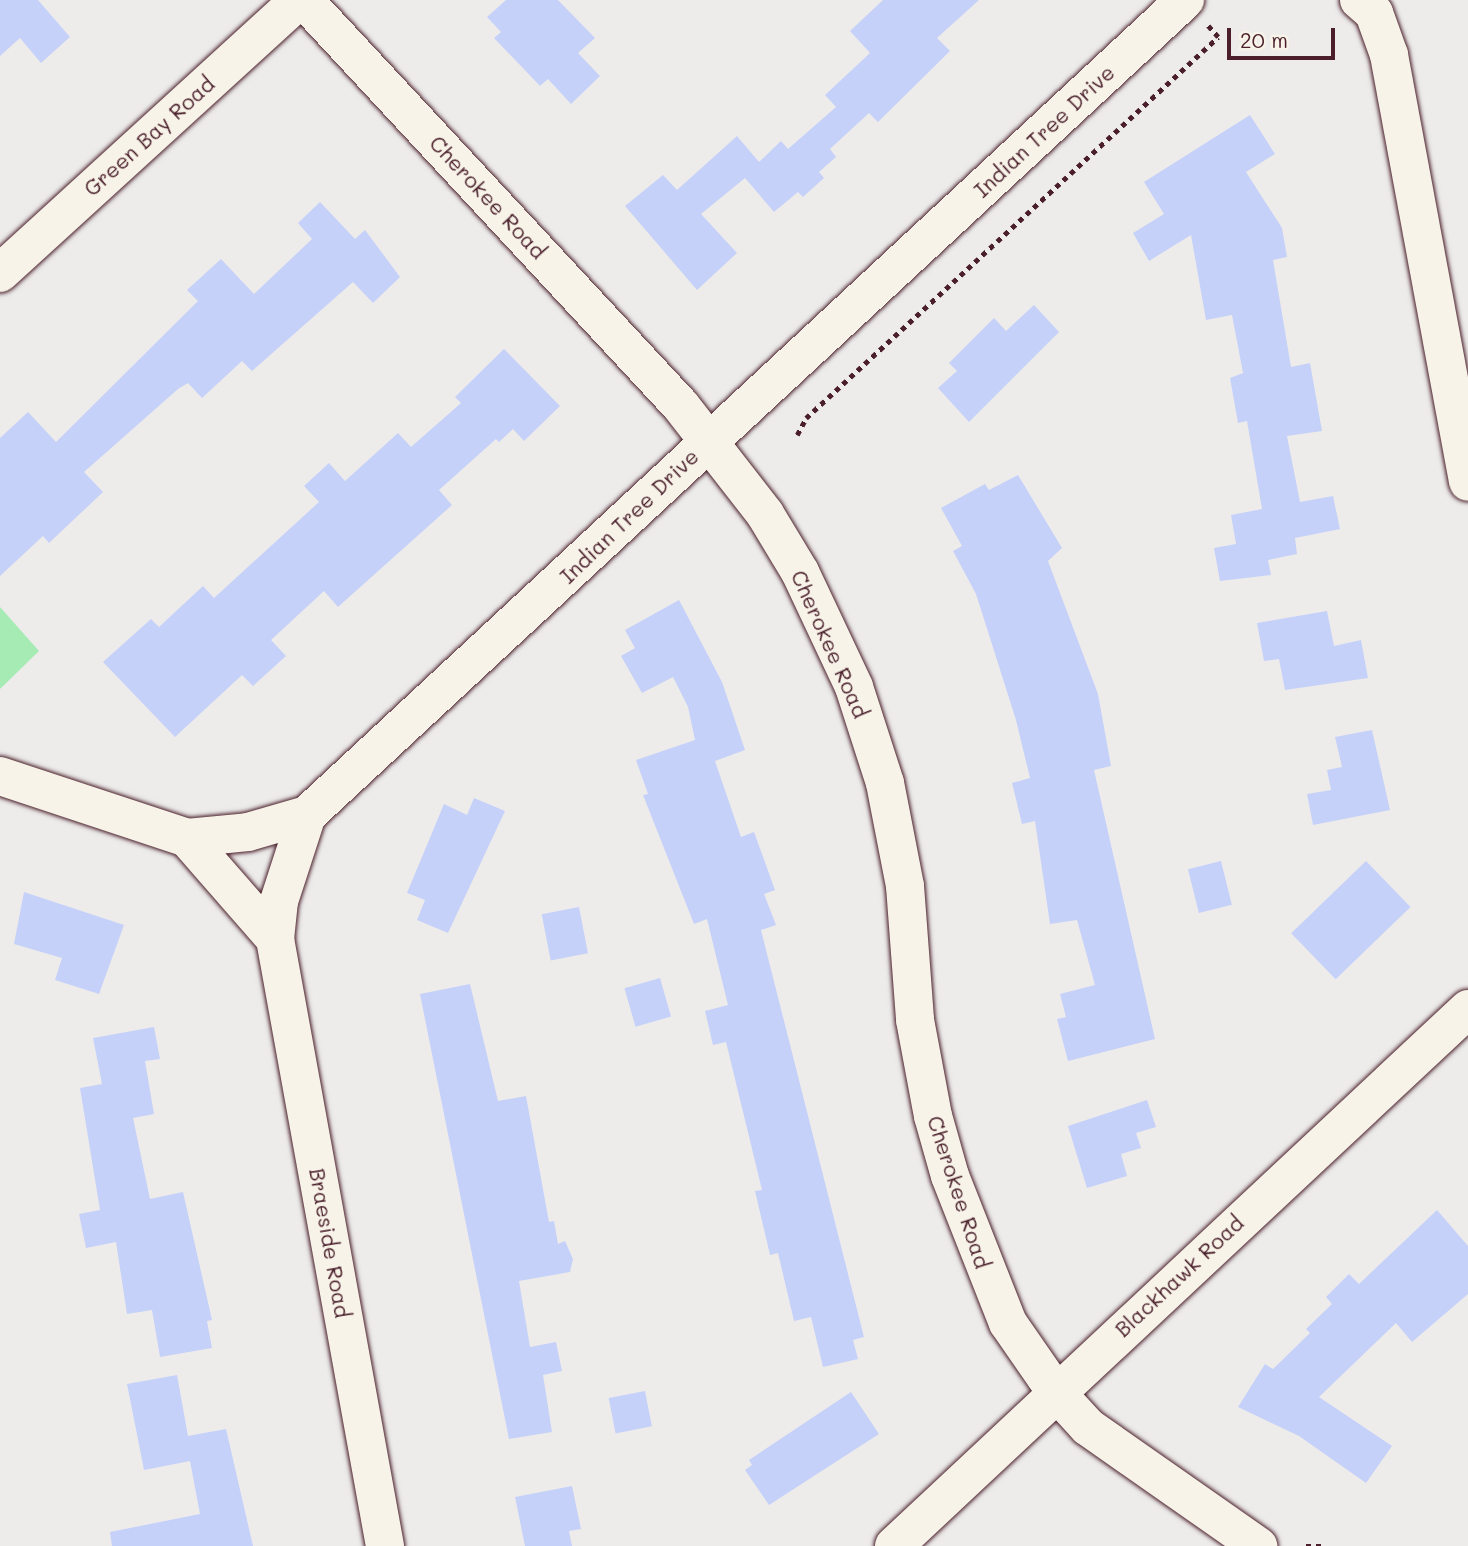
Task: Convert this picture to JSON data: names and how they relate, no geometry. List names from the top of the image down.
{
  "streets": {
    "street": [
      "Indian Tree Drive",
      "Green Bay Road",
      "Cherokee Road",
      "Braeside Road",
      "Blackhawk Road"
    ]
  },
  "crossings": [
    ["Indian Tree Drive", "Cherokee Road"],
    ["Indian Tree Drive", "Braeside Road"],
    ["Green Bay Road", "Cherokee Road"],
    ["Cherokee Road", "Blackhawk Road"]
  ],
  "scale_bar": "20 m"
}
